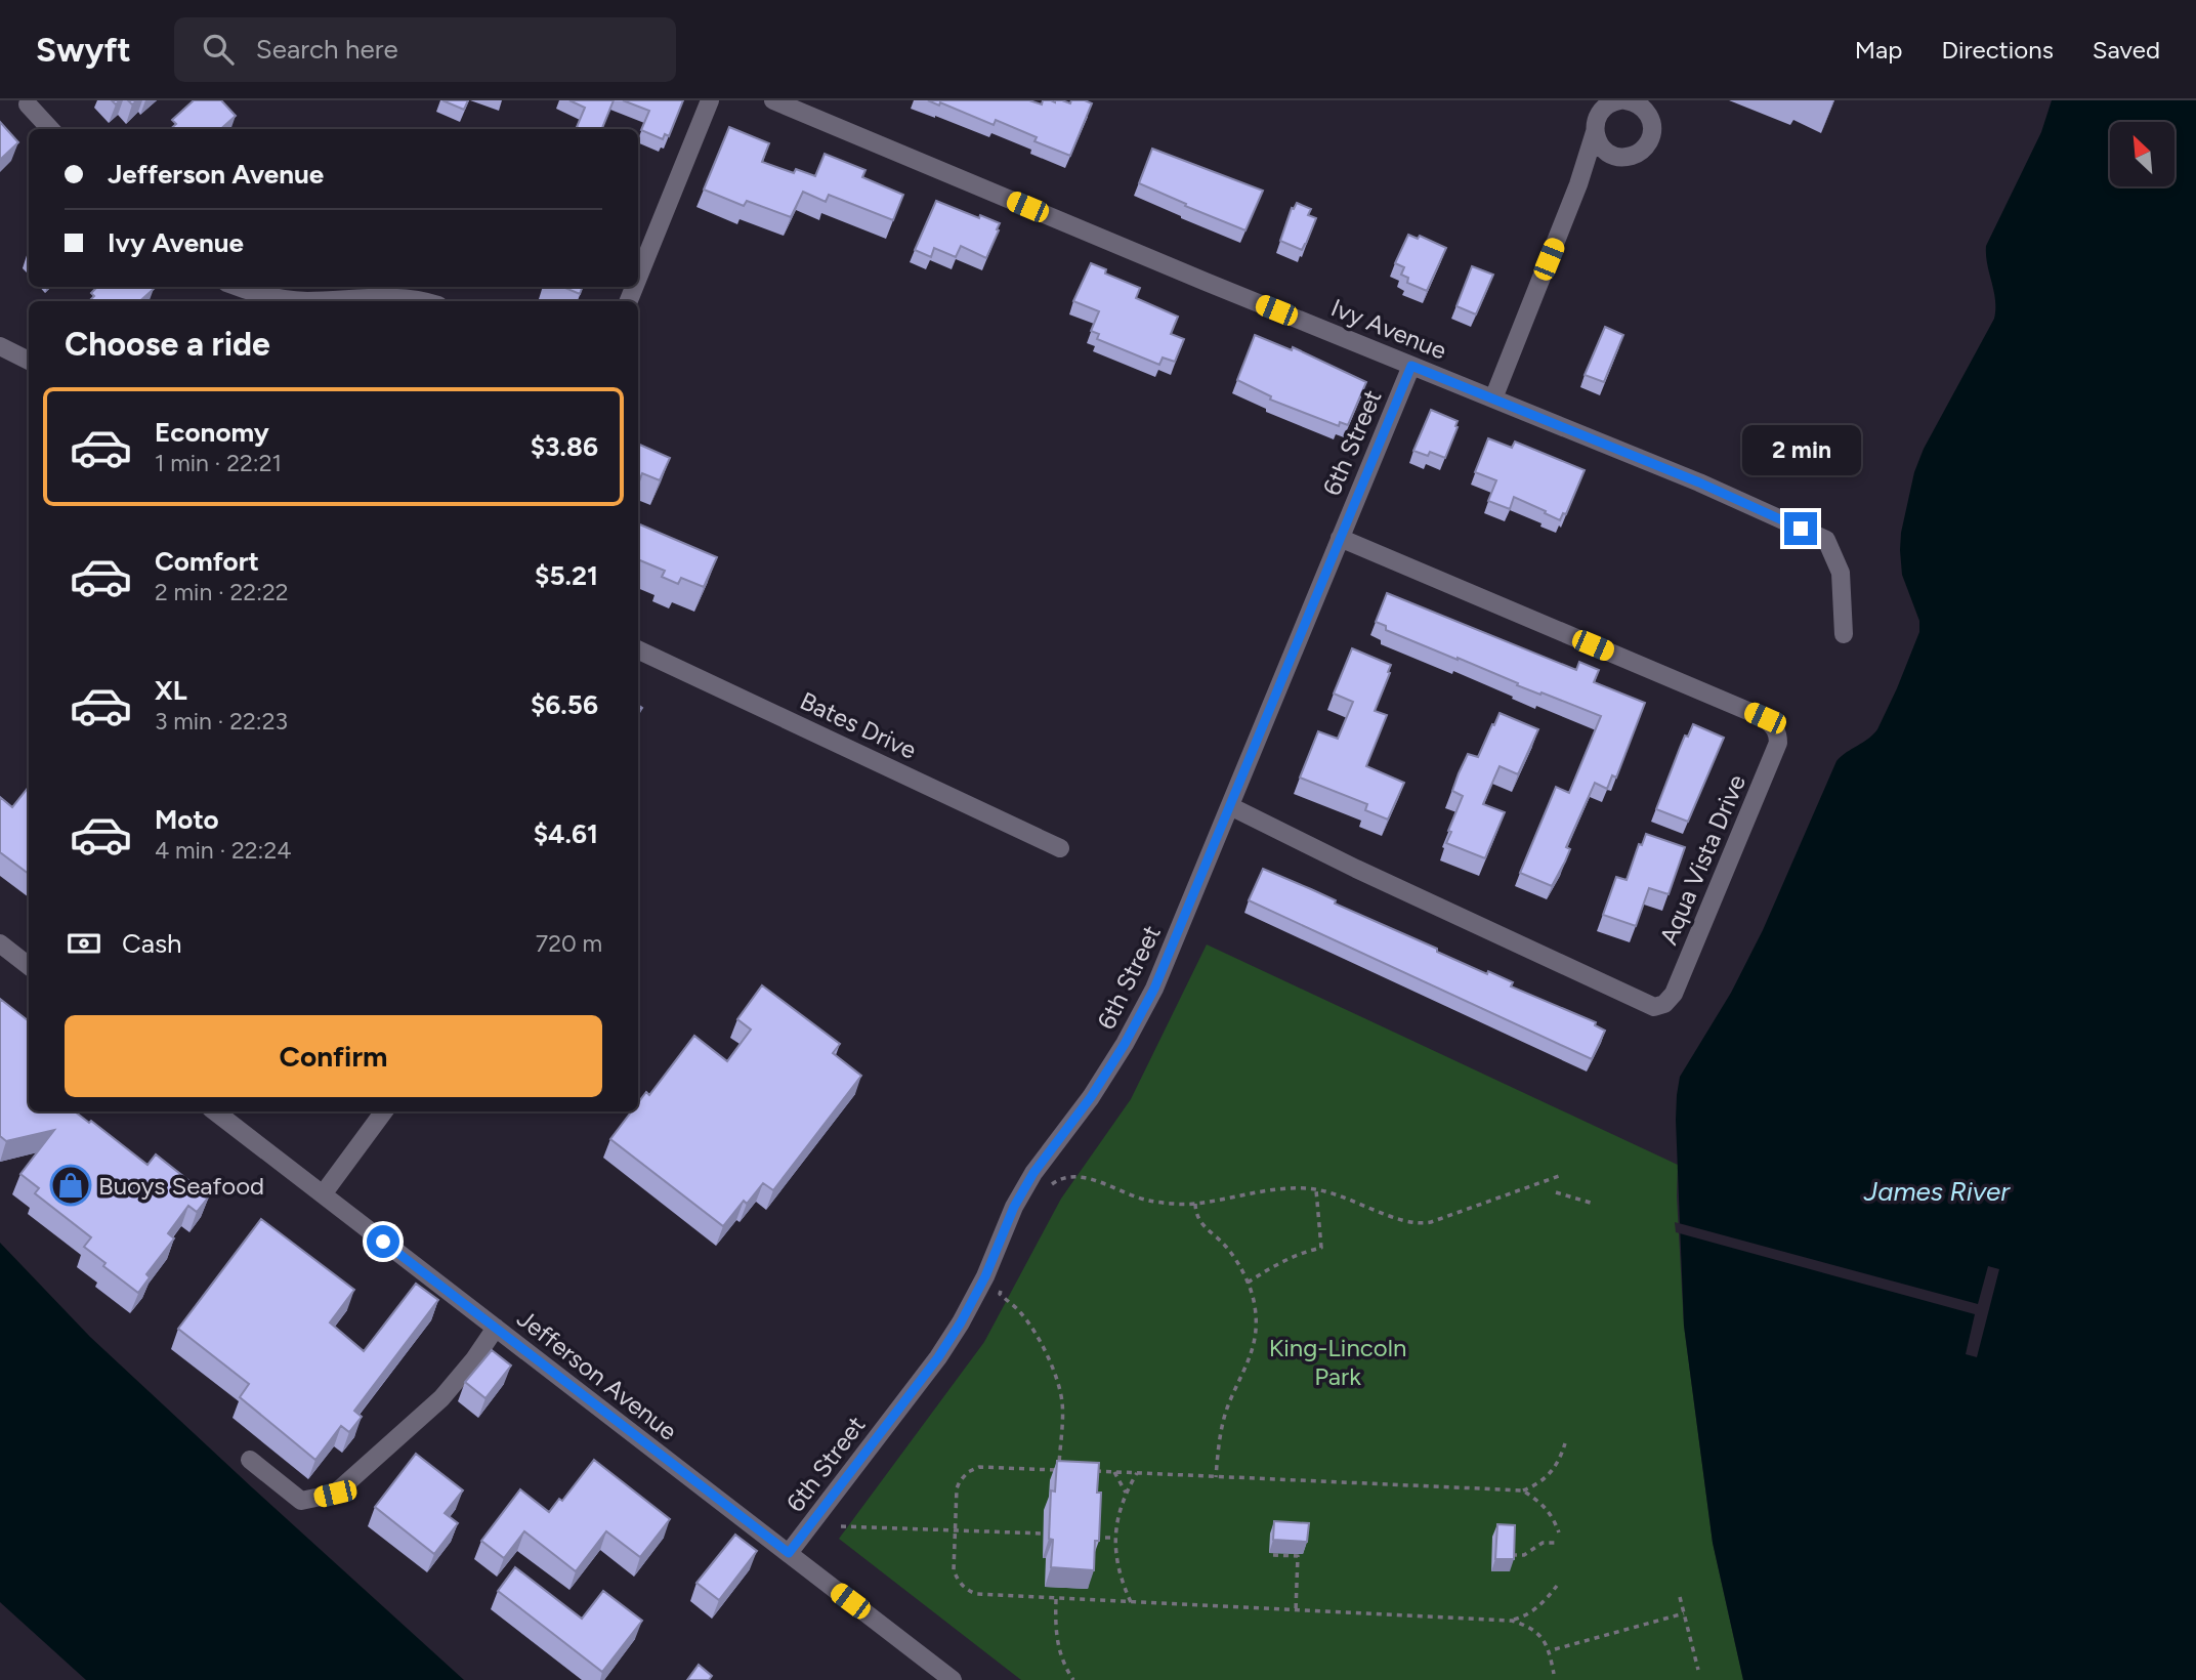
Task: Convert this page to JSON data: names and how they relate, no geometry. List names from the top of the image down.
{
  "streets": {
    "street": [
      "Ivy Avenue",
      "6th Street",
      "Bates Drive",
      "Aqua Vista Drive",
      "Jefferson Avenue"
    ]
  },
  "crossings": [
    ["Ivy Avenue", "6th Street"],
    ["6th Street", "Aqua Vista Drive"],
    ["6th Street", "Jefferson Avenue"]
  ],
  "water": ["James River"],
  "parks": ["King-Lincoln Park"],
  "places": {
    "shop": ["Buoys Seafood"]
  },
  "north": "top left",
  "page": {
    "header": "Swyft",
    "search": "Search here",
    "nav": ["Map", "Directions", "Saved"],
    "banner": ["Jefferson Avenue", "Ivy Avenue"],
    "heading": "Choose a ride",
    "list": [
      {
        "name": "Economy",
        "note": "1 min · 22:21",
        "value": "$3.86"
      },
      {
        "name": "Comfort",
        "note": "2 min · 22:22",
        "value": "$5.21"
      },
      {
        "name": "XL",
        "note": "3 min · 22:23",
        "value": "$6.56"
      },
      {
        "name": "Moto",
        "note": "4 min · 22:24",
        "value": "$4.61"
      }
    ],
    "bubble": "2 min",
    "pay": ["Cash", "720 m"],
    "buttons": "Confirm"
  }
}
